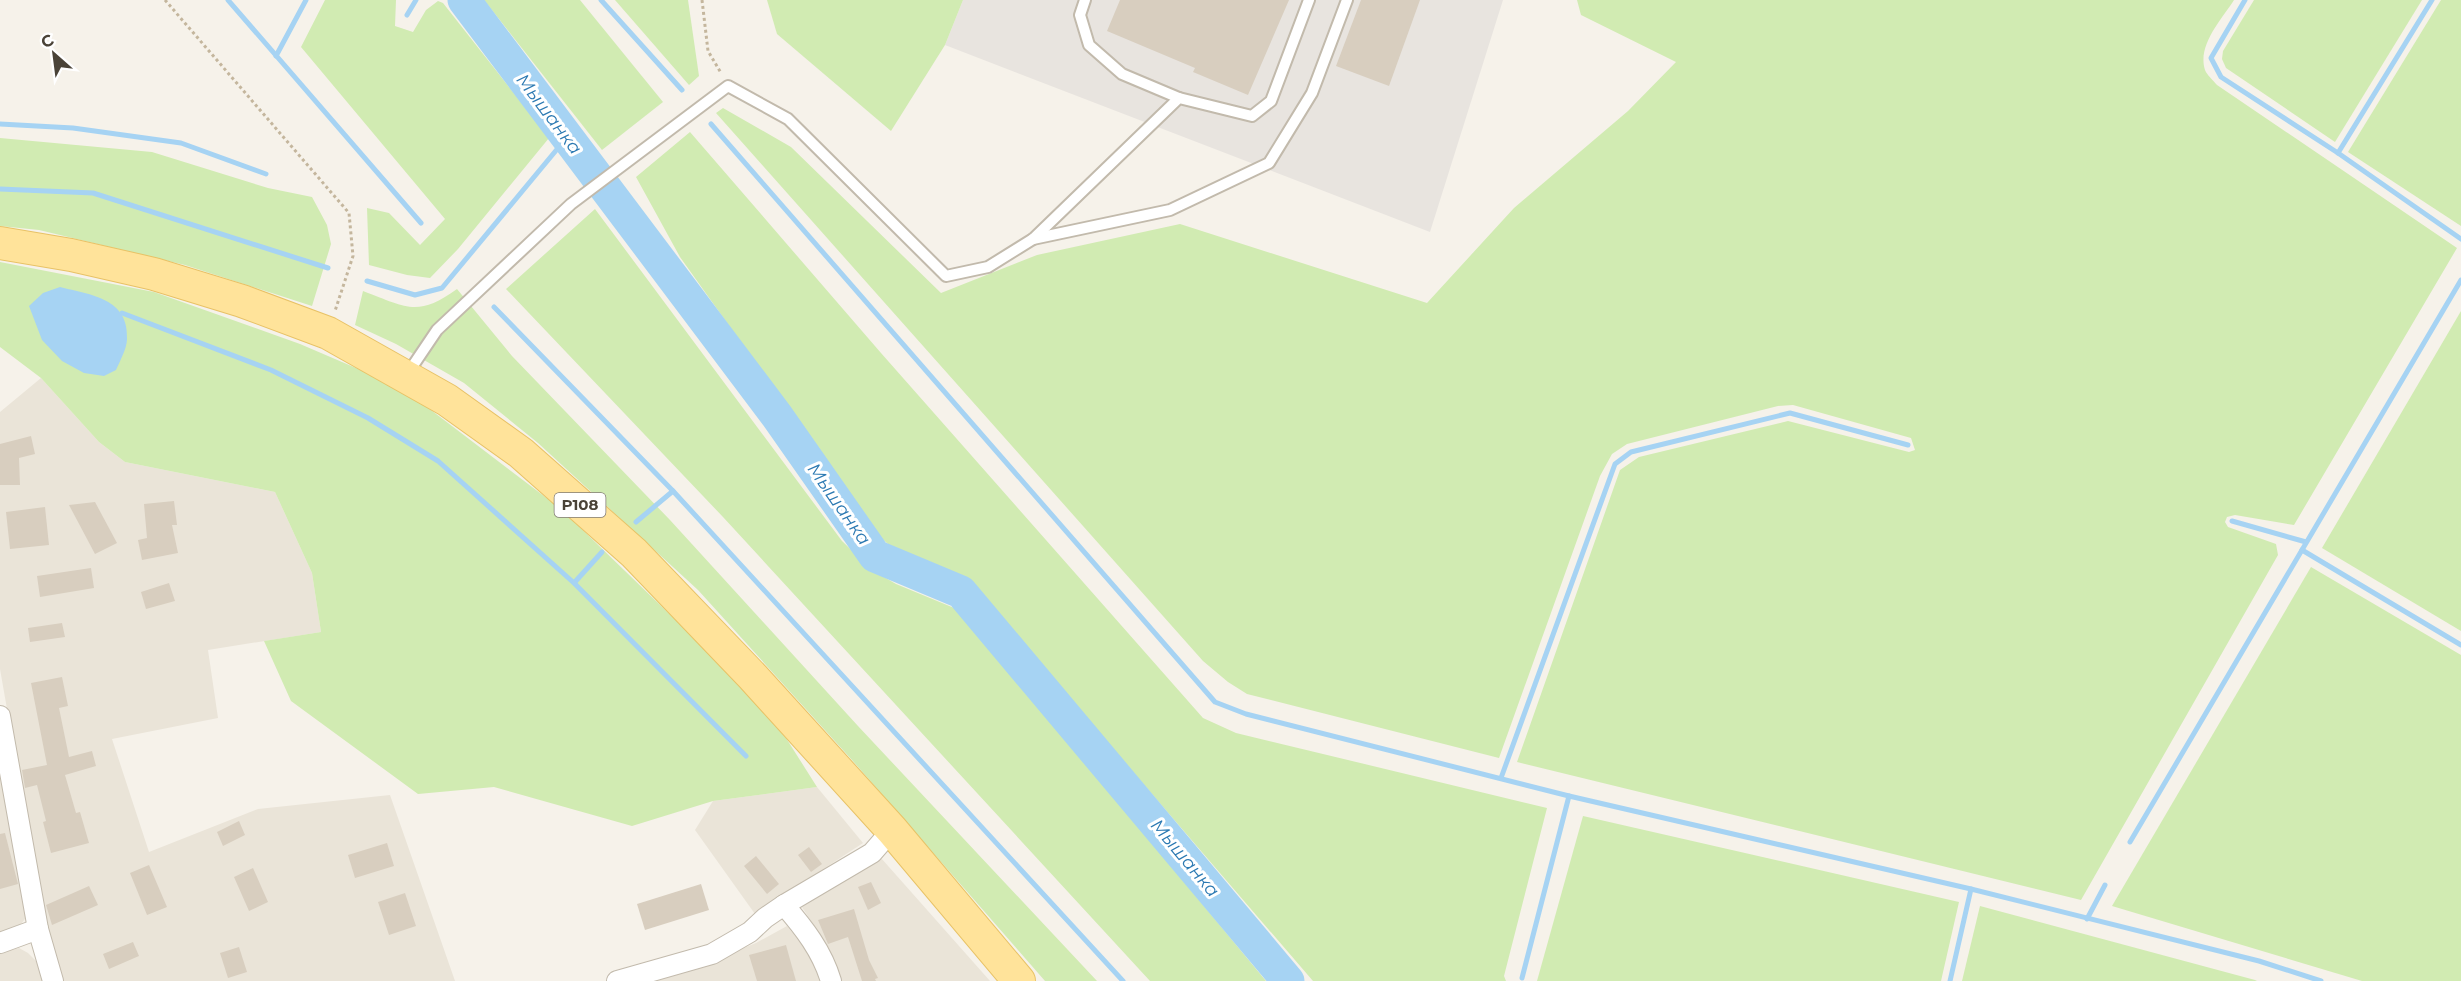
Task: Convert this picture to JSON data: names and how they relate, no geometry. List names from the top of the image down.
{
  "streets": {
    "main road": ["Р108"]
  },
  "water": ["Мышанка"],
  "north": "top left"
}
